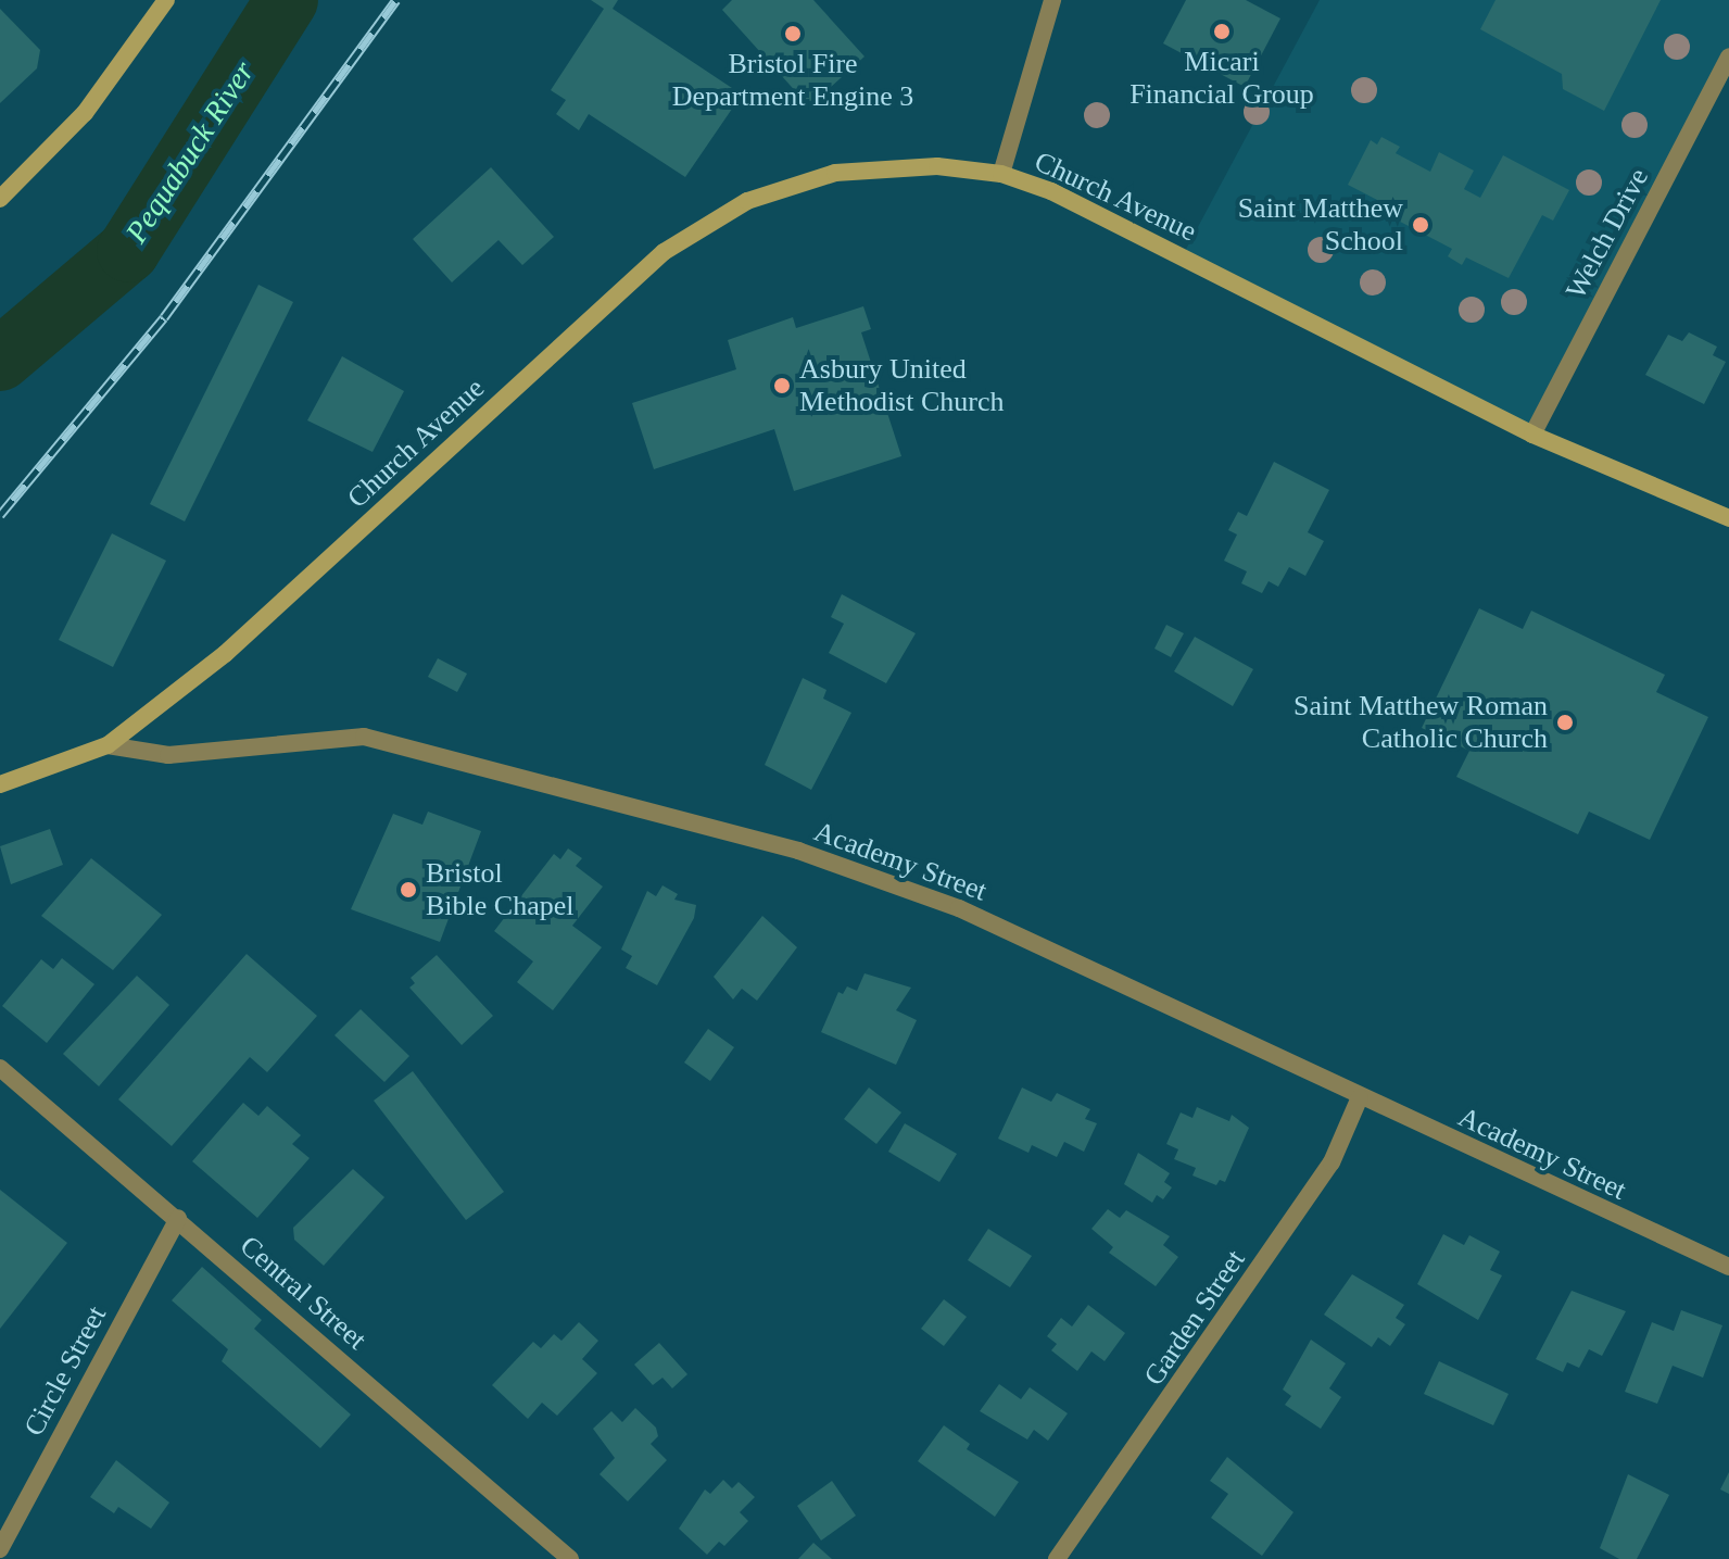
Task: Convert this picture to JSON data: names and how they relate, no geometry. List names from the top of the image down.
{
  "streets": {
    "main road": ["Church Avenue", "Academy Street"],
    "street": [
      "Welch Drive",
      "Central Street",
      "Garden Street",
      "Circle Street"
    ]
  },
  "crossings": [
    ["Church Avenue", "Welch Drive"],
    ["Church Avenue", "Academy Street"],
    ["Academy Street", "Garden Street"],
    ["Central Street", "Circle Street"]
  ],
  "water": ["Pequabuck River"],
  "places": [
    "Micari Financial Group",
    "Bristol Fire Department Engine 3",
    "Saint Matthew School",
    "Asbury United Methodist Church",
    "Saint Matthew Roman Catholic Church",
    "Bristol Bible Chapel"
  ]
}
